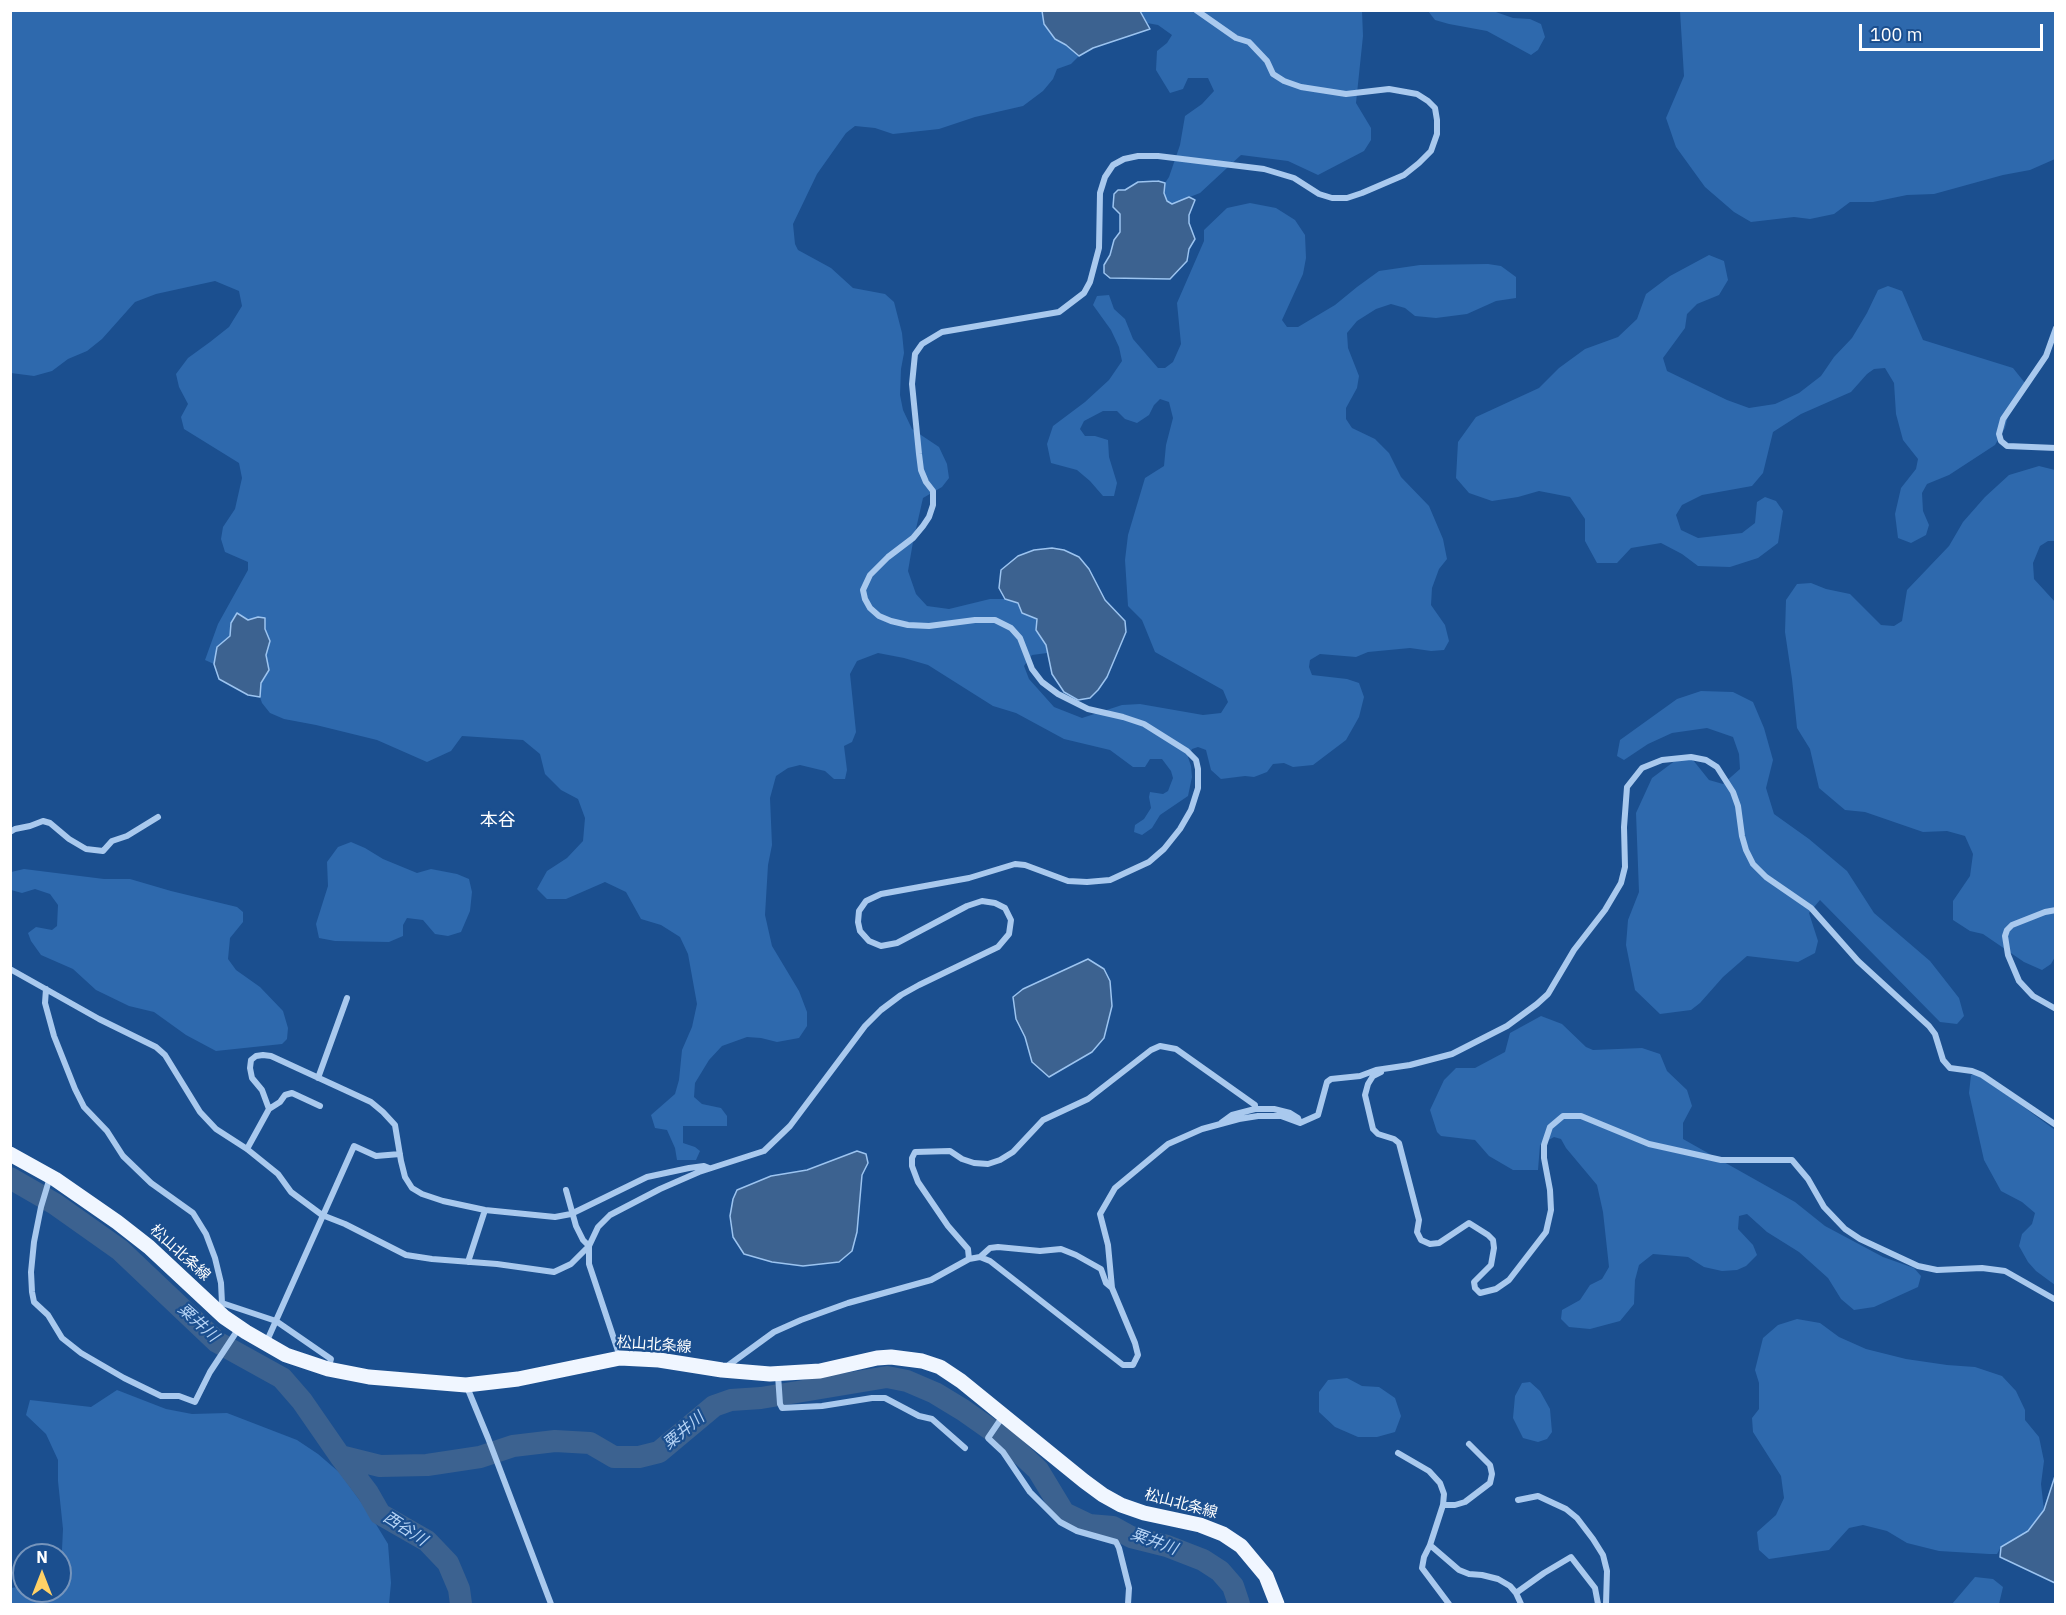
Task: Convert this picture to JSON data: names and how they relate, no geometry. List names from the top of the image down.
{
  "streets": {
    "main road": ["松山北条線"]
  },
  "districts": ["本谷"],
  "water": ["粟井川", "西谷川"],
  "scale_bar": "100 m",
  "north": "top"
}
